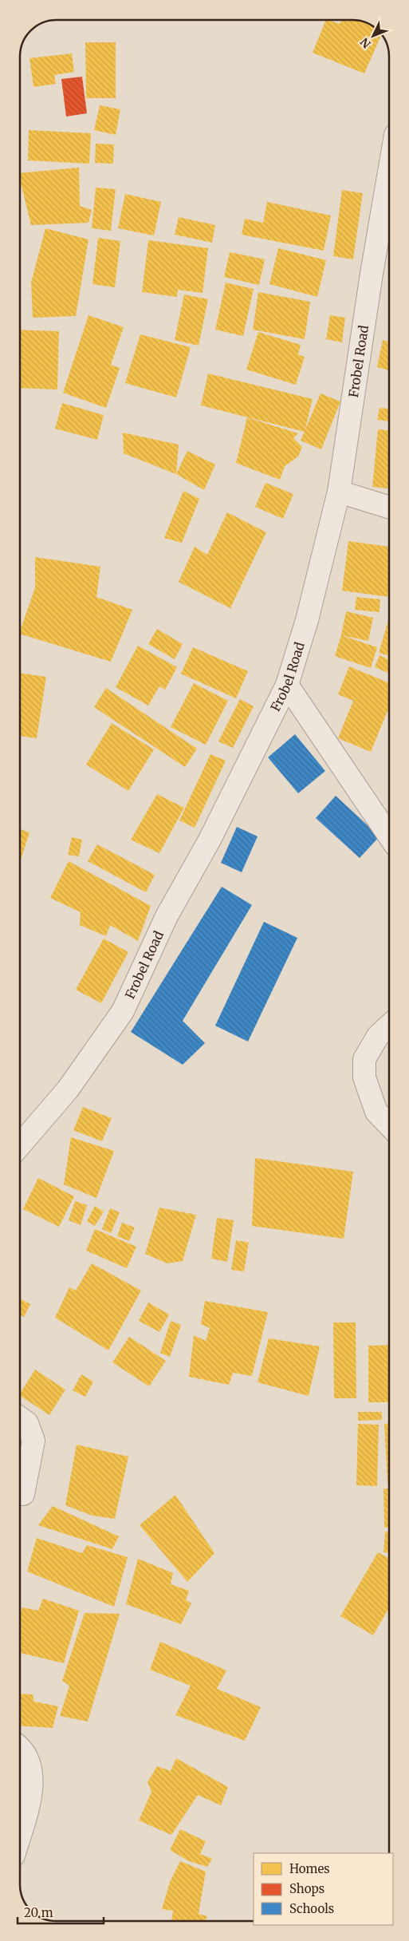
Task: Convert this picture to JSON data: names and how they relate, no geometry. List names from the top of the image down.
{
  "streets": {
    "street": ["Frobel Road"]
  },
  "legend": ["Homes", "Shops", "Schools"],
  "scale_bar": "20 m",
  "north": "bottom left"
}
